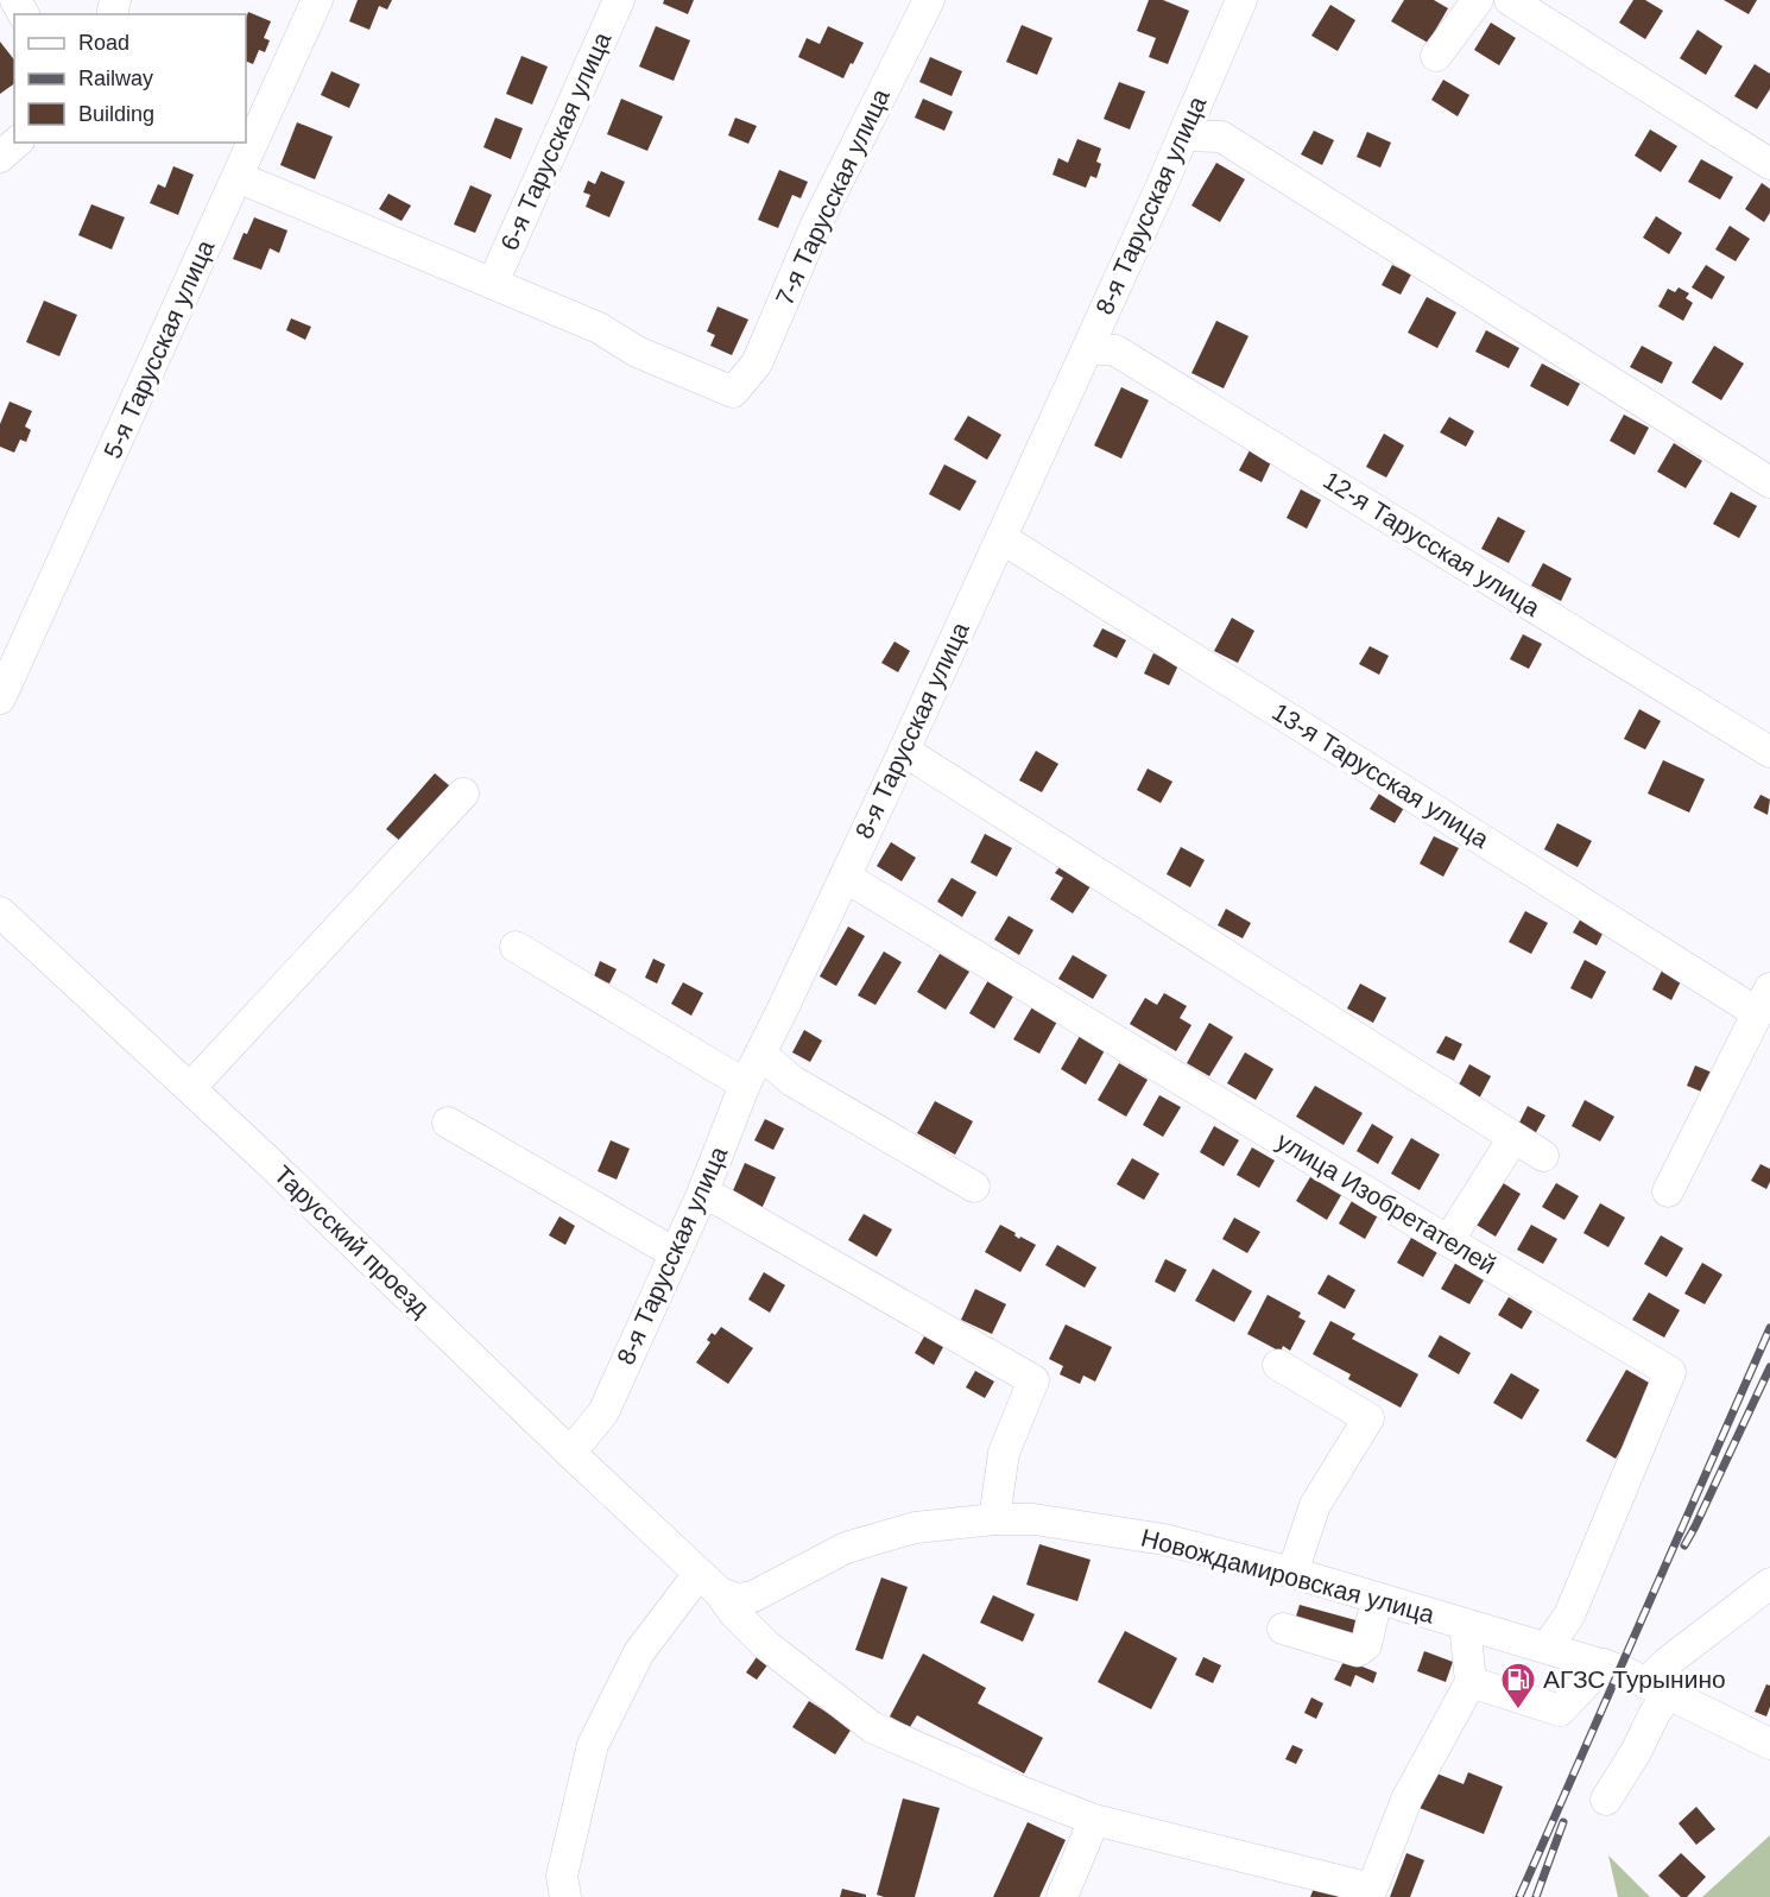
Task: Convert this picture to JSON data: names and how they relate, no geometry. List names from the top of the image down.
{
  "streets": {
    "street": [
      "6-я Тарусская улица",
      "7-я Тарусская улица",
      "8-я Тарусская улица",
      "5-я Тарусская улица",
      "12-я Тарусская улица",
      "13-я Тарусская улица",
      "улица Изобретателей",
      "Тарусский проезд",
      "Новождамировская улица"
    ]
  },
  "crossings": [
    ["6-я Тарусская улица", "7-я Тарусская улица"],
    ["8-я Тарусская улица", "12-я Тарусская улица"],
    ["8-я Тарусская улица", "13-я Тарусская улица"],
    ["8-я Тарусская улица", "улица Изобретателей"],
    ["8-я Тарусская улица", "Тарусский проезд"],
    ["улица Изобретателей", "Новождамировская улица"],
    ["Тарусский проезд", "Новождамировская улица"]
  ],
  "places": {
    "fuel station": ["АГЗС Турынино"]
  },
  "legend": ["Road", "Railway", "Building"]
}
